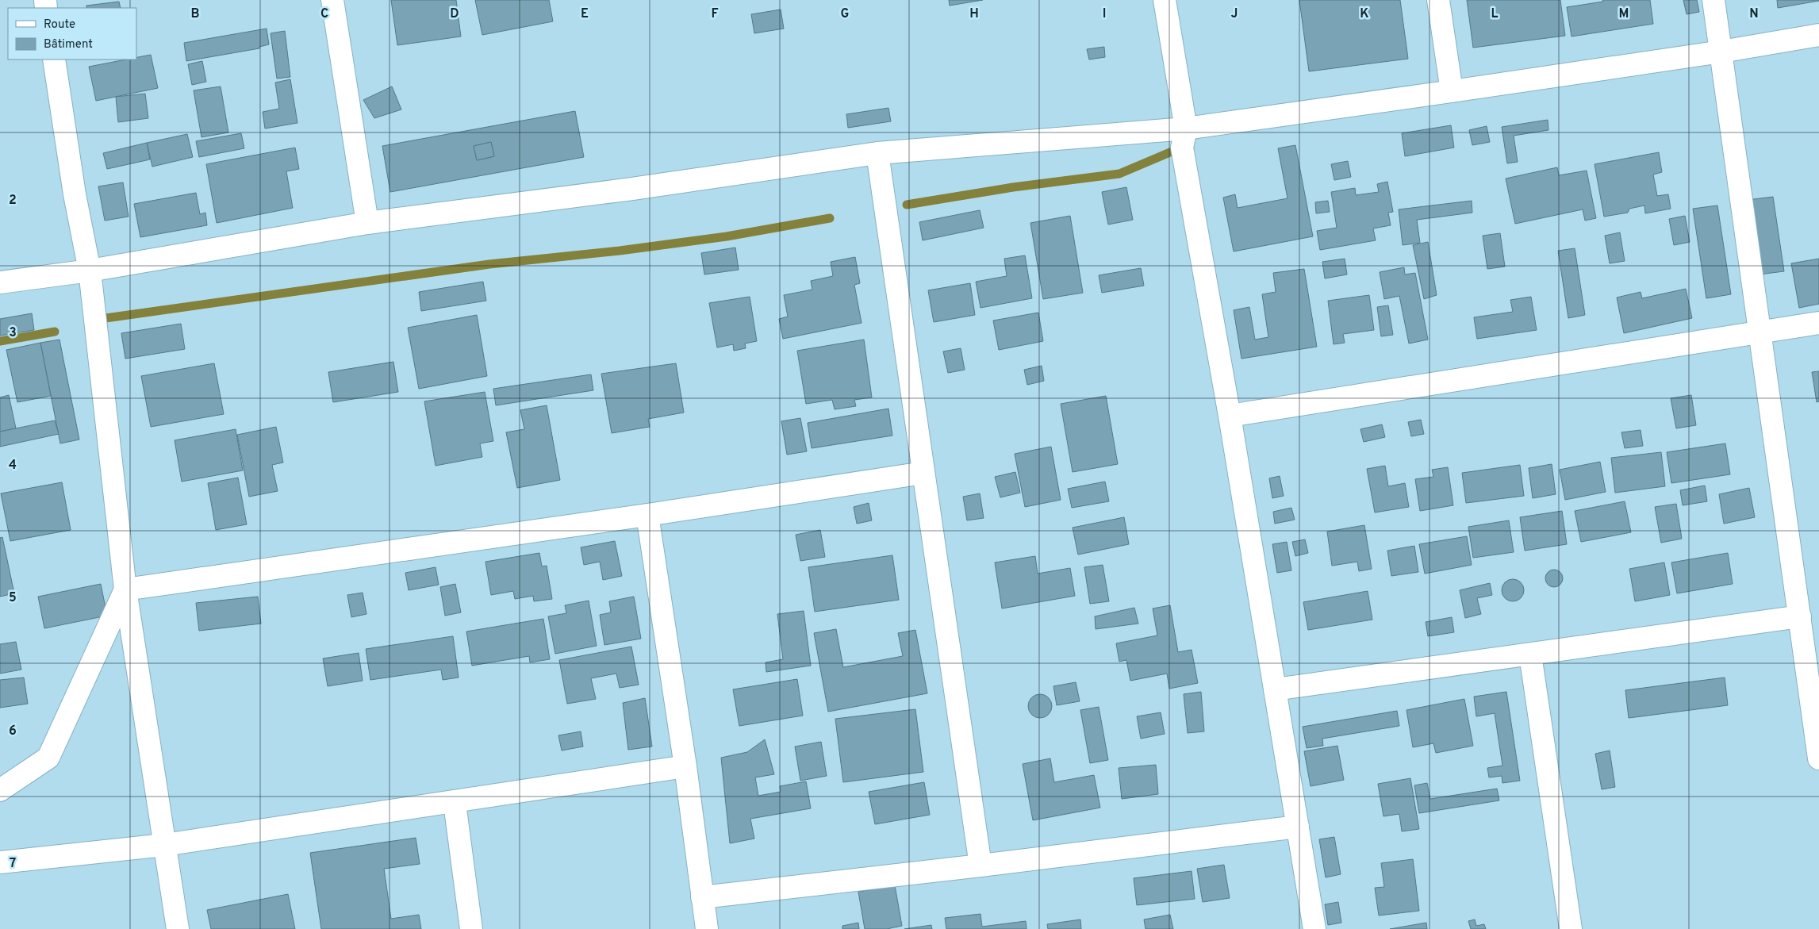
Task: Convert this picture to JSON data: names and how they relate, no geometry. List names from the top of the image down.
{
  "legend": ["Route", "Bâtiment"],
  "grid": {
    "columns": [
      "B",
      "C",
      "D",
      "E",
      "F",
      "G",
      "H",
      "I",
      "J",
      "K",
      "L",
      "M",
      "N"
    ],
    "rows": [
      "2",
      "3",
      "4",
      "5",
      "6",
      "7"
    ]
  }
}
